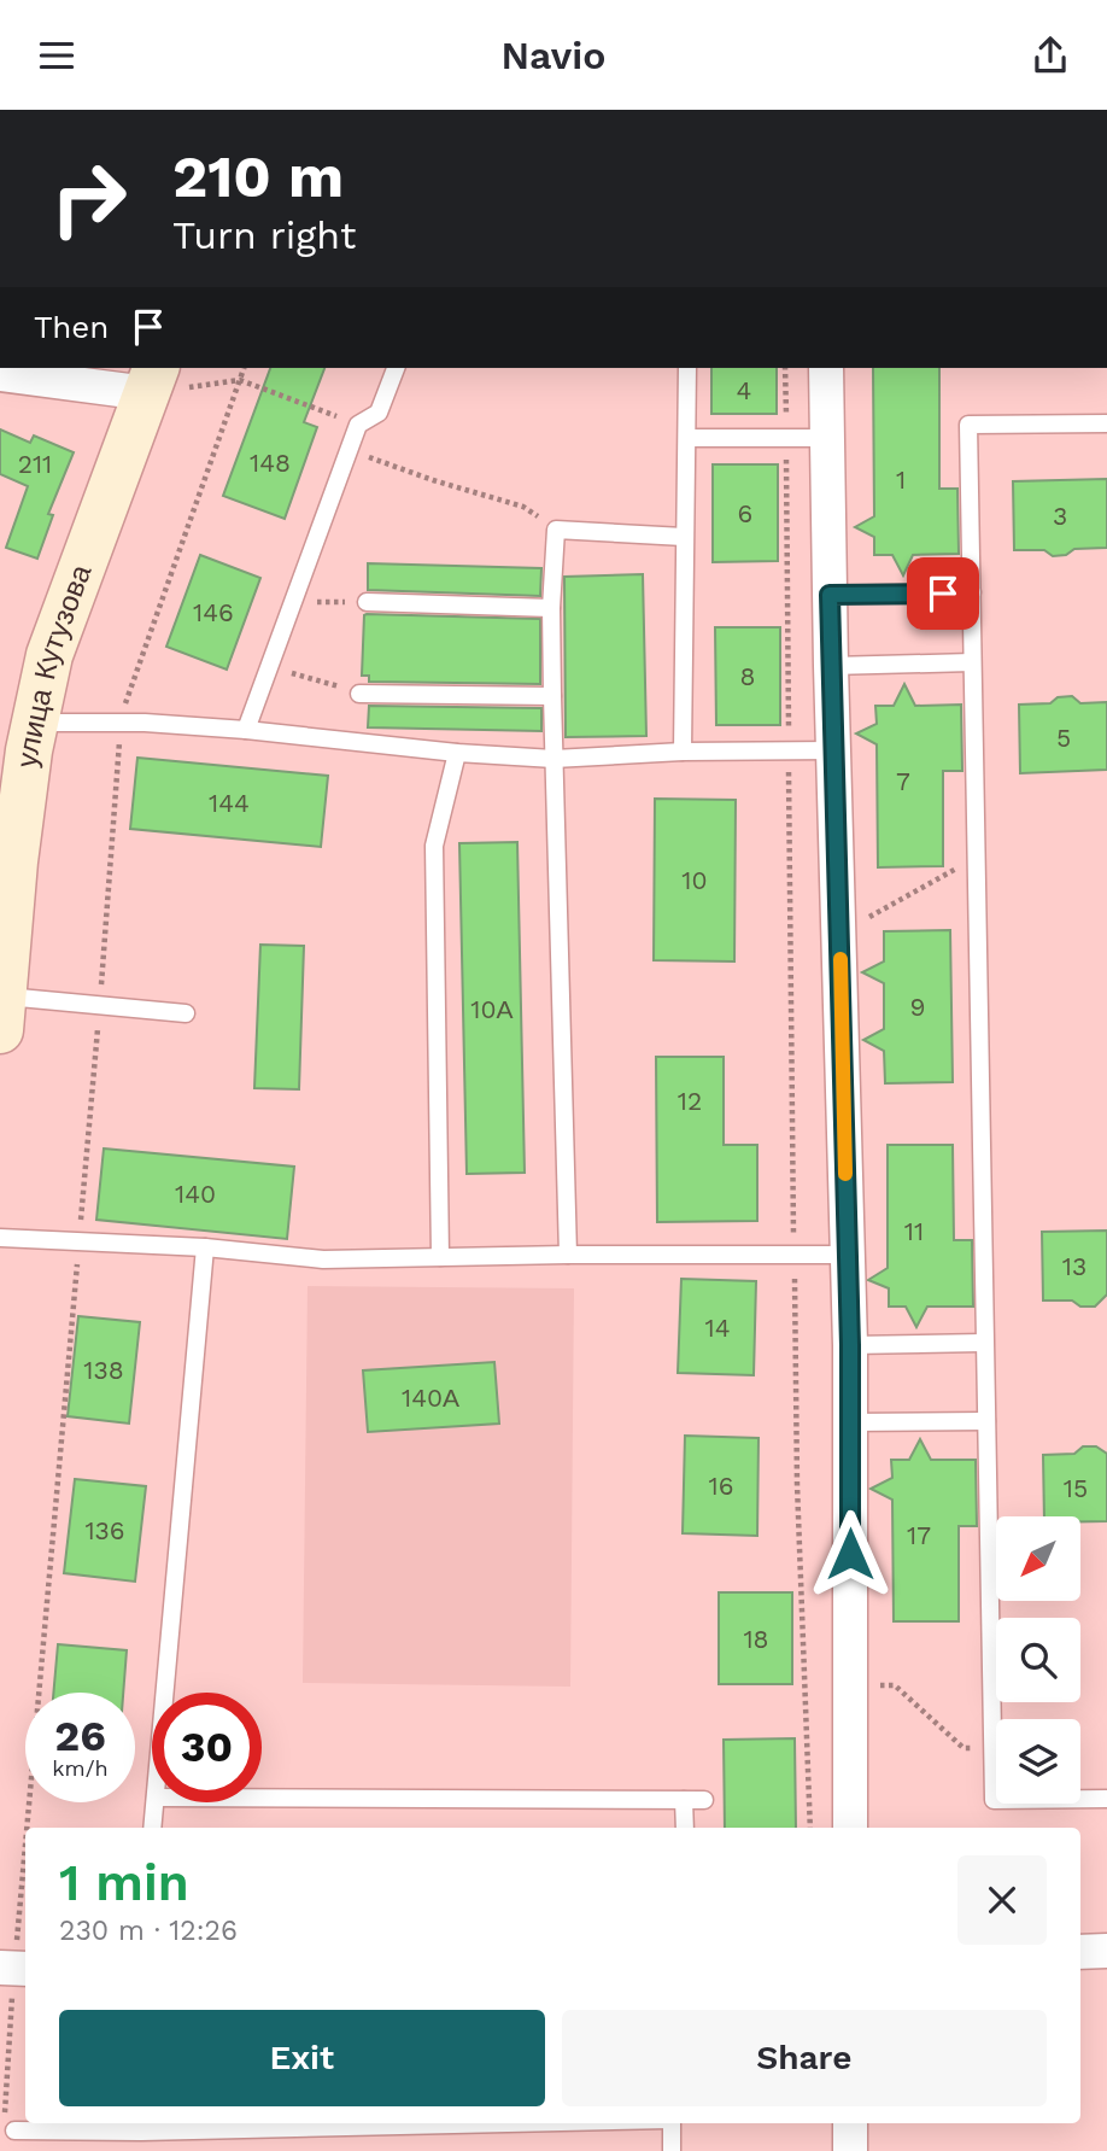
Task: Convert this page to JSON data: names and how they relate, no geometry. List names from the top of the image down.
{
  "streets": {
    "main road": ["улица Кутузова"]
  },
  "house_numbers": [
    "4",
    "148",
    "211",
    "1",
    "6",
    "3",
    "146",
    "8",
    "5",
    "7",
    "144",
    "10",
    "9",
    "10А",
    "12",
    "140",
    "11",
    "13",
    "14",
    "138",
    "140А",
    "16",
    "15",
    "136",
    "17",
    "18"
  ],
  "north": "bottom left",
  "page": {
    "header": "Navio",
    "turn": ["210 m", "Turn right"],
    "then": "Then",
    "speed": "26 km/h",
    "limit": "30",
    "heading": ["1 min", "230 m · 12:26"],
    "buttons": ["Exit", "Share"]
  }
}
